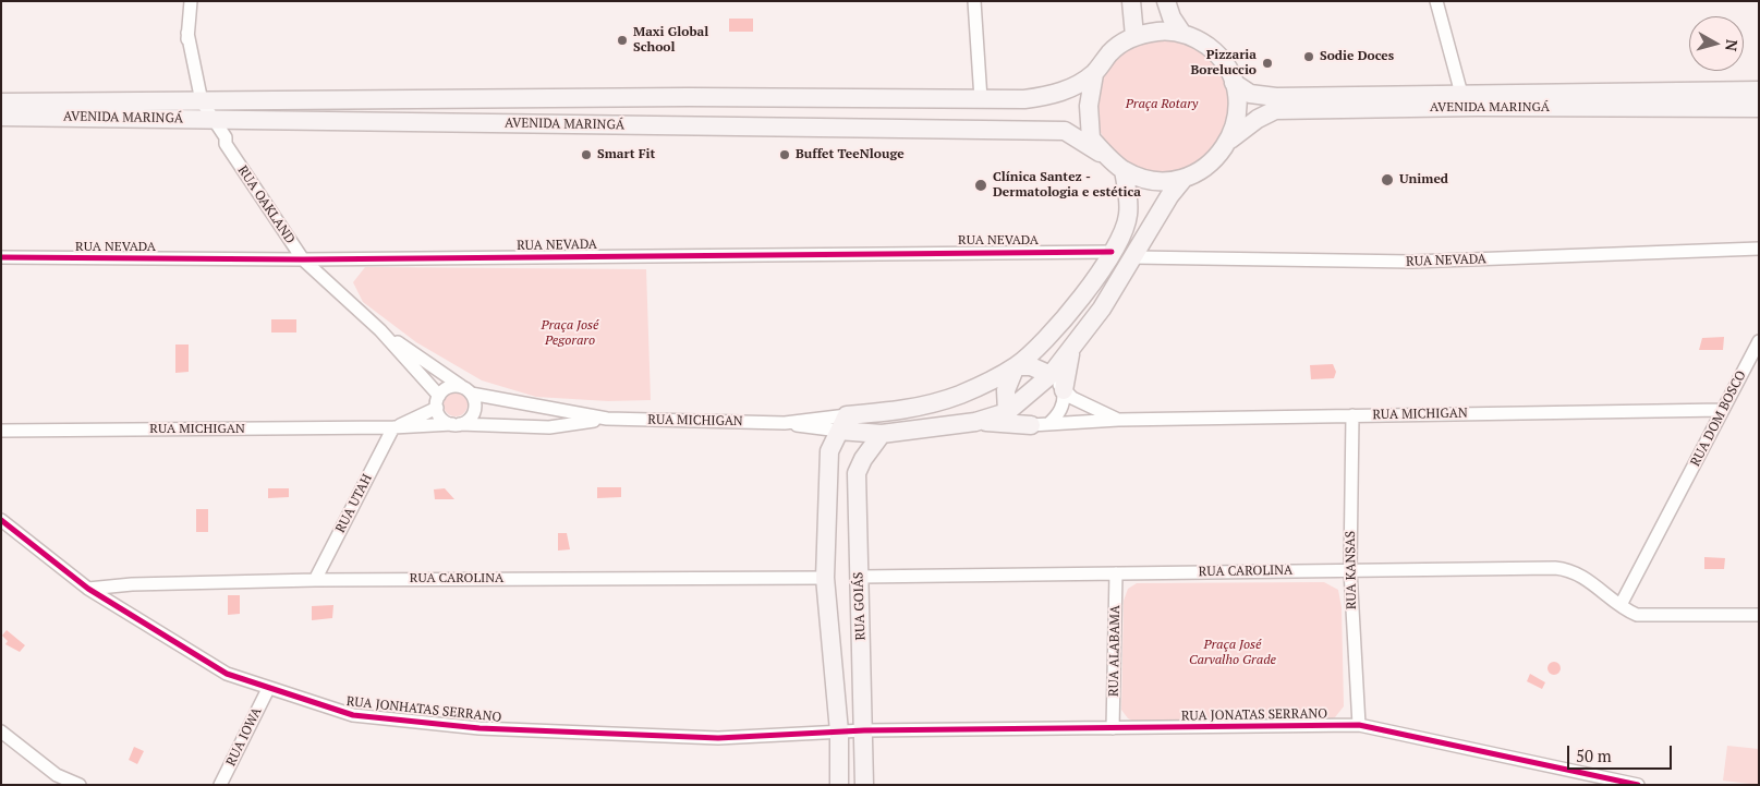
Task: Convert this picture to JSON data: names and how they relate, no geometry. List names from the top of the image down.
{
  "streets": {
    "main road": ["AVENIDA MARINGÁ", "RUA GOIÁS"],
    "street": [
      "RUA OAKLAND",
      "RUA NEVADA",
      "RUA MICHIGAN",
      "RUA DOM BOSCO",
      "RUA UTAH",
      "RUA KANSAS",
      "RUA CAROLINA",
      "RUA ALABAMA",
      "RUA JONHATAS SERRANO",
      "RUA JONATAS SERRANO",
      "RUA IOWA"
    ]
  },
  "crossings": [
    ["AVENIDA MARINGÁ", "RUA OAKLAND"],
    ["RUA OAKLAND", "RUA NEVADA"],
    ["RUA OAKLAND", "RUA MICHIGAN"],
    ["RUA MICHIGAN", "RUA DOM BOSCO"],
    ["RUA MICHIGAN", "RUA UTAH"],
    ["RUA MICHIGAN", "RUA KANSAS"],
    ["RUA DOM BOSCO", "RUA CAROLINA"],
    ["RUA UTAH", "RUA CAROLINA"],
    ["RUA KANSAS", "RUA CAROLINA"],
    ["RUA KANSAS", "RUA JONATAS SERRANO"],
    ["RUA CAROLINA", "RUA GOIÁS"],
    ["RUA CAROLINA", "RUA ALABAMA"],
    ["RUA CAROLINA", "RUA JONHATAS SERRANO"],
    ["RUA GOIÁS", "RUA JONHATAS SERRANO"],
    ["RUA GOIÁS", "RUA JONATAS SERRANO"],
    ["RUA ALABAMA", "RUA JONATAS SERRANO"],
    ["RUA JONHATAS SERRANO", "RUA JONATAS SERRANO"],
    ["RUA JONHATAS SERRANO", "RUA IOWA"]
  ],
  "parks": ["Praça Rotary", "Praça José Pegoraro", "Praça José Carvalho Grade"],
  "places": [
    "Maxi Global School",
    "Sodie Doces",
    "Pizzaria Boreluccio",
    "Smart Fit",
    "Buffet TeeNlouge",
    "Unimed",
    "Clínica Santez - Dermatologia e estética"
  ],
  "scale_bar": "50 m",
  "north": "right"
}
